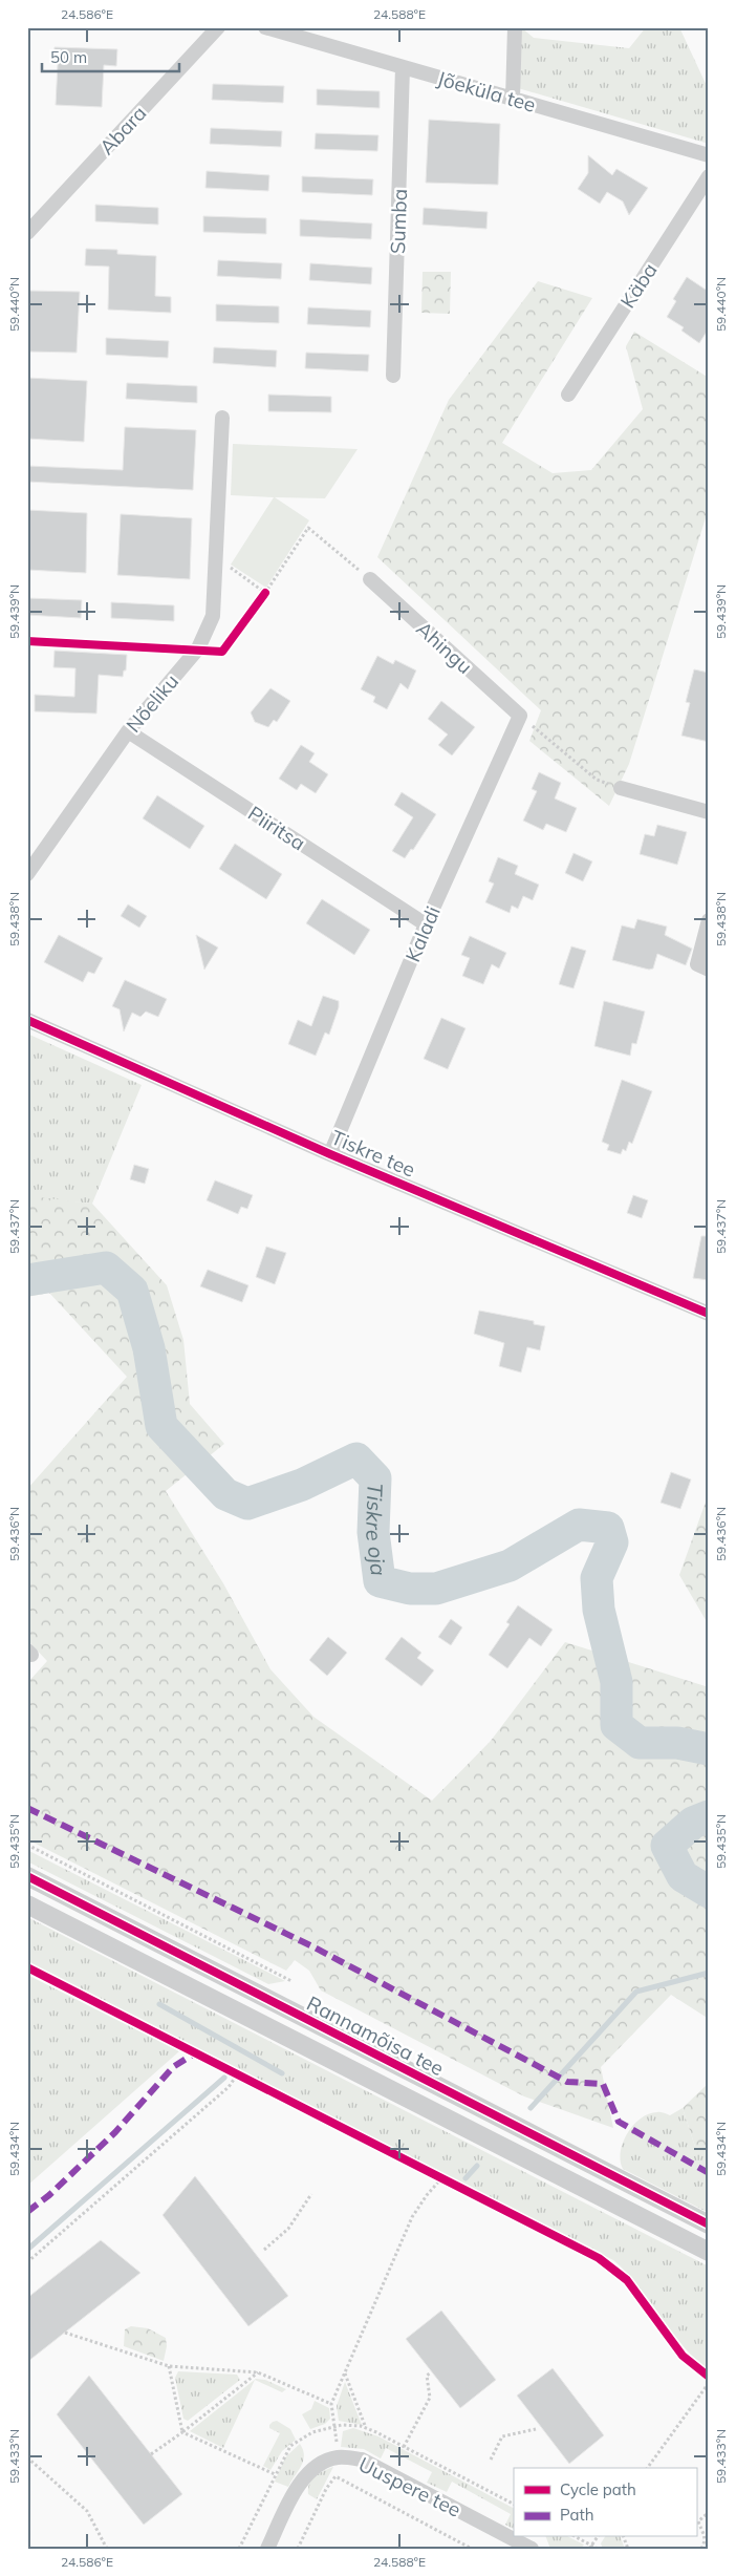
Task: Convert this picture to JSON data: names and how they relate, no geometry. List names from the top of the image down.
{
  "streets": {
    "street": [
      "Jõeküla tee",
      "Abara",
      "Sumba",
      "Käba",
      "Ahingu",
      "Nõeliku",
      "Piiritsa",
      "Kaladi",
      "Tiskre tee",
      "Rannamõisa tee",
      "Uuspere tee"
    ]
  },
  "crossings": [
    ["Jõeküla tee", "Sumba"],
    ["Ahingu", "Kaladi"],
    ["Nõeliku", "Piiritsa"],
    ["Piiritsa", "Kaladi"],
    ["Kaladi", "Tiskre tee"]
  ],
  "water": ["Tiskre oja"],
  "legend": ["Cycle path", "Path"],
  "scale_bar": "50 m",
  "coordinates": [
    "24.586°E",
    "24.588°E",
    "59.440°N",
    "59.439°N",
    "59.438°N",
    "59.437°N",
    "59.436°N",
    "59.435°N",
    "59.434°N",
    "59.433°N"
  ]
}
